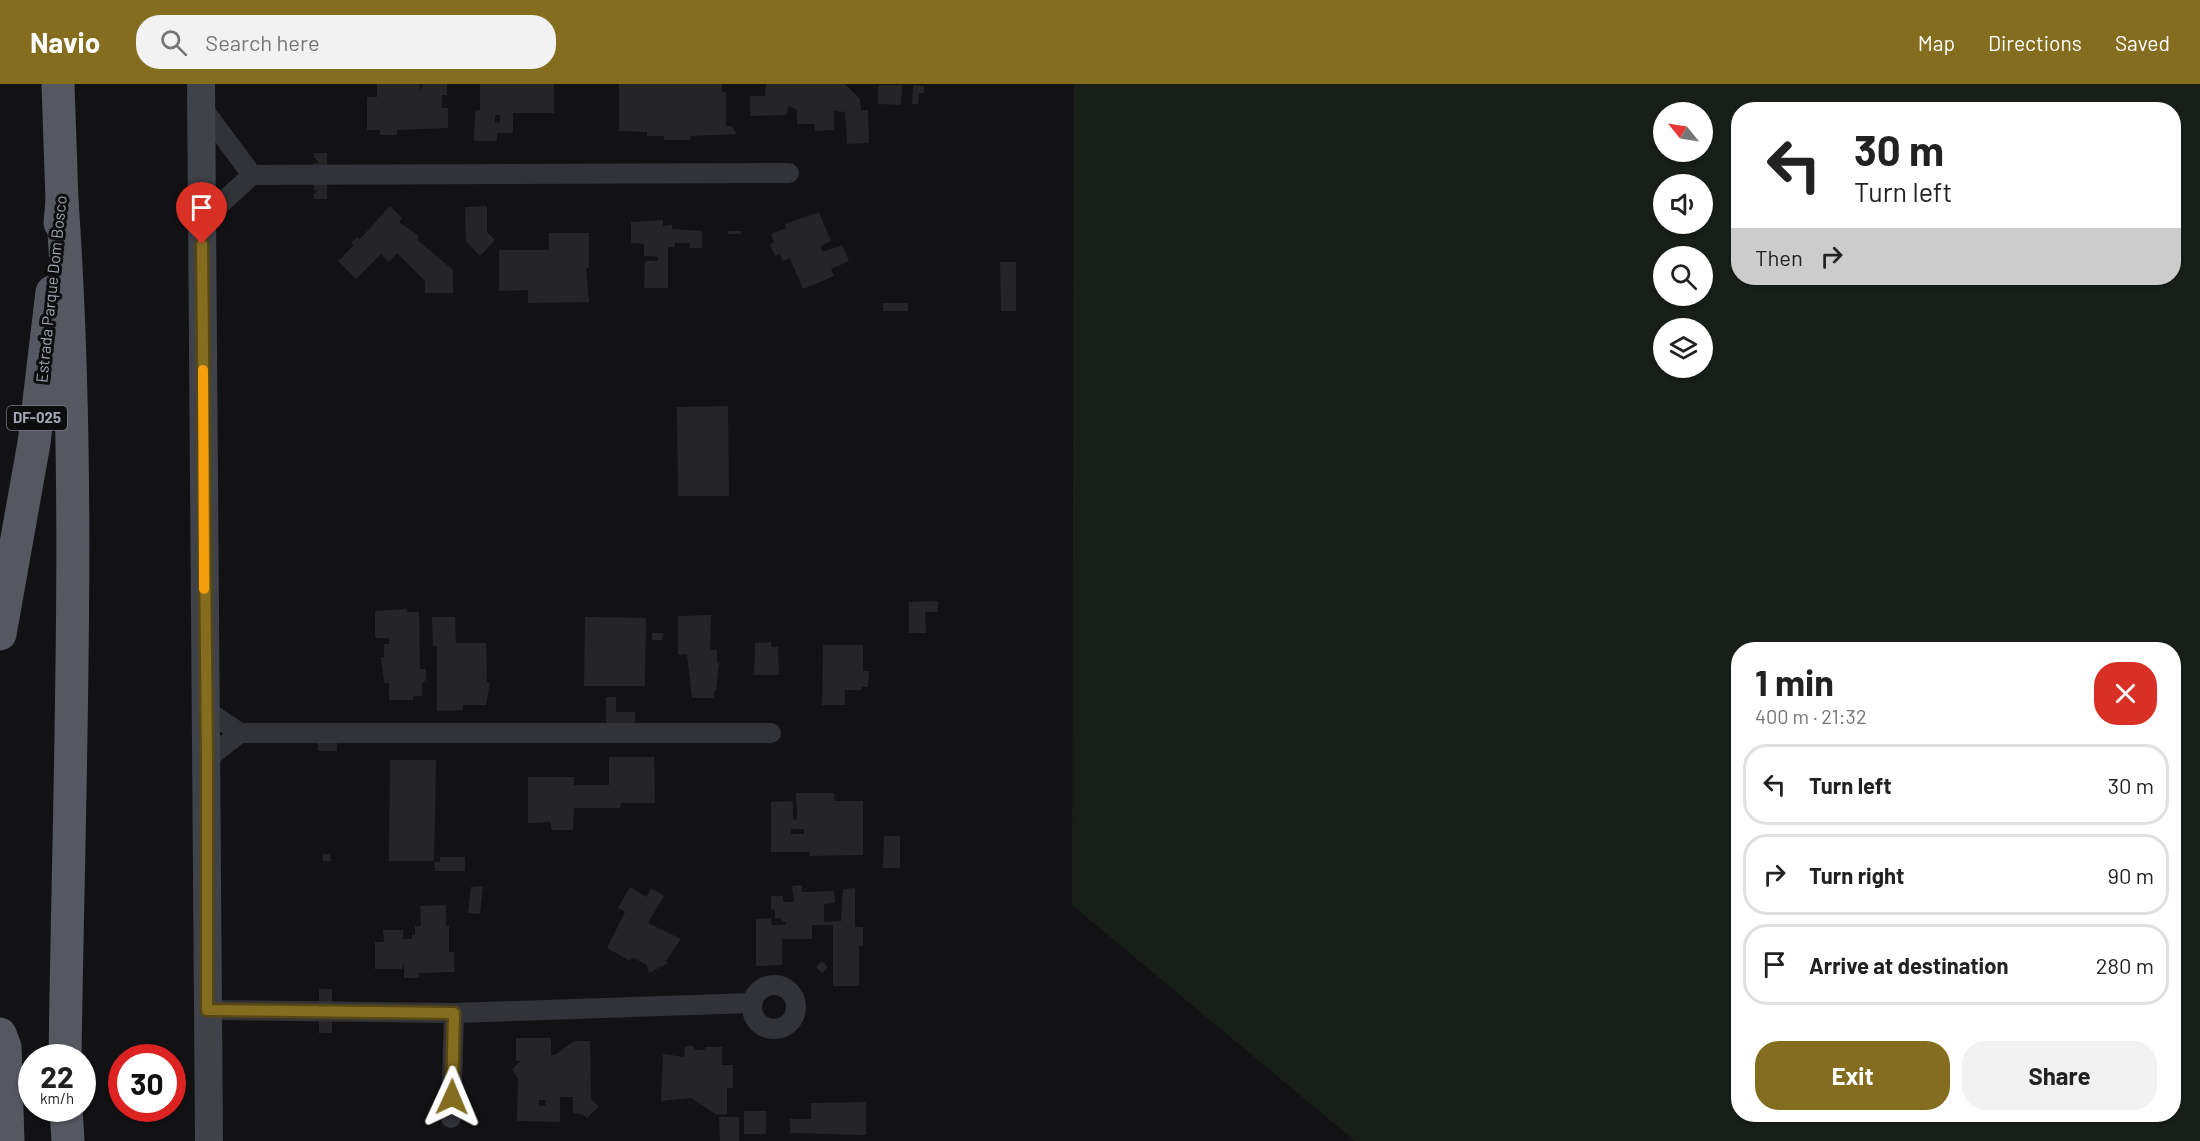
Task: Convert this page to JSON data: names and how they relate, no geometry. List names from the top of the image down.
{
  "streets": {
    "highway": ["Estrada Parque Dom Bosco", "DF-025"]
  },
  "north": "top left",
  "page": {
    "header": "Navio",
    "search": "Search here",
    "nav": ["Map", "Directions", "Saved"],
    "turn": ["30 m", "Turn left"],
    "then": "Then",
    "heading": ["1 min", "400 m · 21:32"],
    "list": [
      {
        "name": "Turn left",
        "value": "30 m"
      },
      {
        "name": "Turn right",
        "value": "90 m"
      },
      {
        "name": "Arrive at destination",
        "value": "280 m"
      }
    ],
    "buttons": ["Exit", "Share"],
    "speed": "22 km/h",
    "limit": "30"
  }
}
